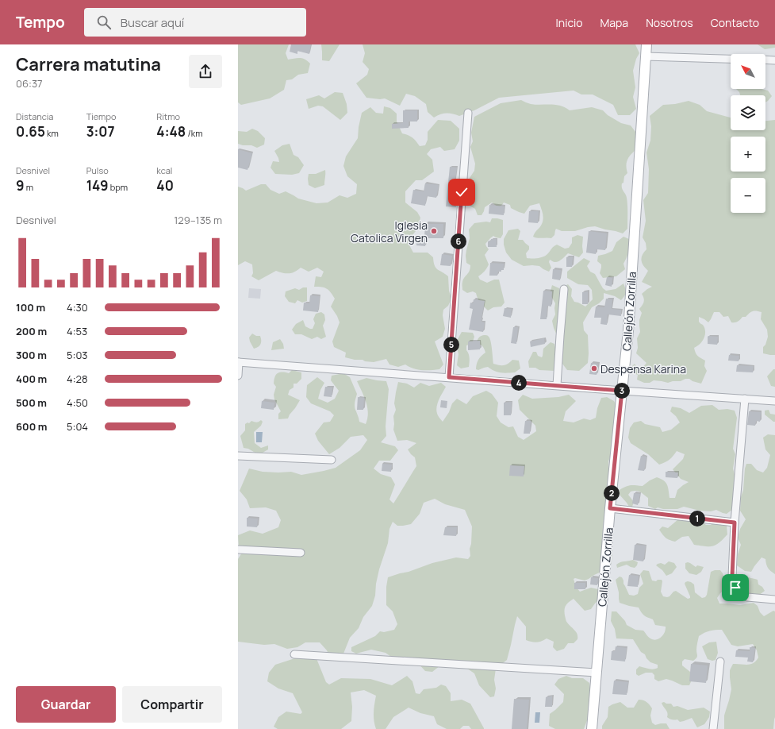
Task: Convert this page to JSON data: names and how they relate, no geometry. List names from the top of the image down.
{
  "streets": {
    "street": ["Callejón Zorrilla"]
  },
  "places": ["Iglesia Catolica Virgen", "Despensa Karina"],
  "north": "top left",
  "page": {
    "header": "Tempo",
    "search": "Buscar aquí",
    "nav": [
      "Inicio",
      "Mapa",
      "Nosotros",
      "Contacto"
    ],
    "heading": ["Carrera matutina", "06:37"],
    "map_buttons": ["+", "−"],
    "stats": [
      ["Distancia", "0.65 km"],
      ["Tiempo", "3:07"],
      ["Ritmo", "4:48 /km"],
      ["Desnivel", "9 m"],
      ["Pulso", "149 bpm"],
      ["kcal", "40"]
    ],
    "chart": ["Desnivel", "129–135 m"],
    "pins": [
      "6",
      "5",
      "4",
      "3",
      "2",
      "1"
    ],
    "list": [
      {
        "name": "100 m",
        "note": "4:30"
      },
      {
        "name": "200 m",
        "note": "4:53"
      },
      {
        "name": "300 m",
        "note": "5:03"
      },
      {
        "name": "400 m",
        "note": "4:28"
      },
      {
        "name": "500 m",
        "note": "4:50"
      },
      {
        "name": "600 m",
        "note": "5:04"
      }
    ],
    "buttons": ["Guardar", "Compartir"]
  }
}
